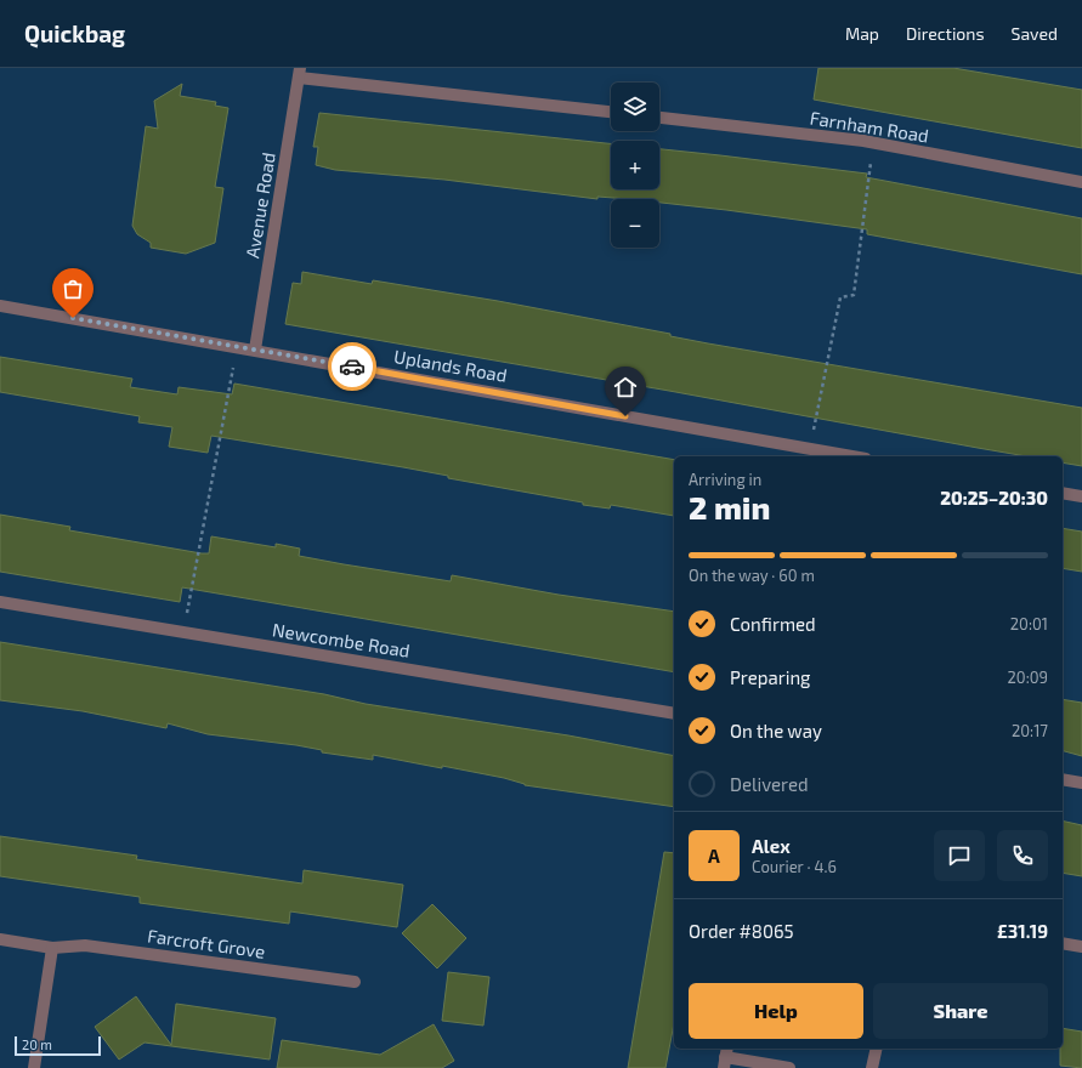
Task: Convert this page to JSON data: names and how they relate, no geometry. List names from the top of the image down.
{
  "streets": {
    "street": [
      "Farnham Road",
      "Avenue Road",
      "Uplands Road",
      "Newcombe Road",
      "Farcroft Grove"
    ]
  },
  "crossings": [
    ["Avenue Road", "Uplands Road"]
  ],
  "scale_bar": "20 m",
  "page": {
    "header": "Quickbag",
    "nav": ["Map", "Directions", "Saved"],
    "map_buttons": ["+", "−"],
    "heading": ["2 min", "Arriving in", "20:25–20:30"],
    "panel": [
      "Alex",
      "Courier · 4.6",
      "Order #8065",
      "£31.19"
    ],
    "bar": "On the way · 60 m",
    "list": [
      ["Confirmed", "20:01"],
      ["Preparing", "20:09"],
      ["On the way", "20:17"],
      "Delivered"
    ],
    "round": "A",
    "buttons": ["Help", "Share"],
    "scale": "20 m"
  }
}
